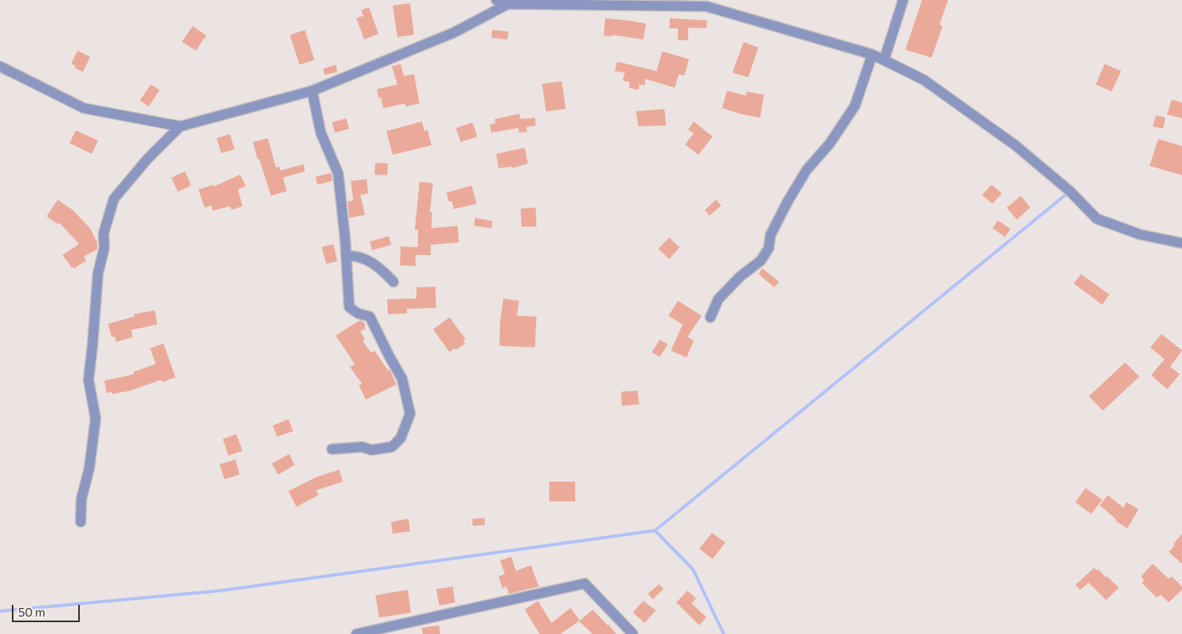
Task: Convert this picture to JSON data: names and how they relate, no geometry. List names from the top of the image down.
{
  "scale_bar": "50 m"
}
